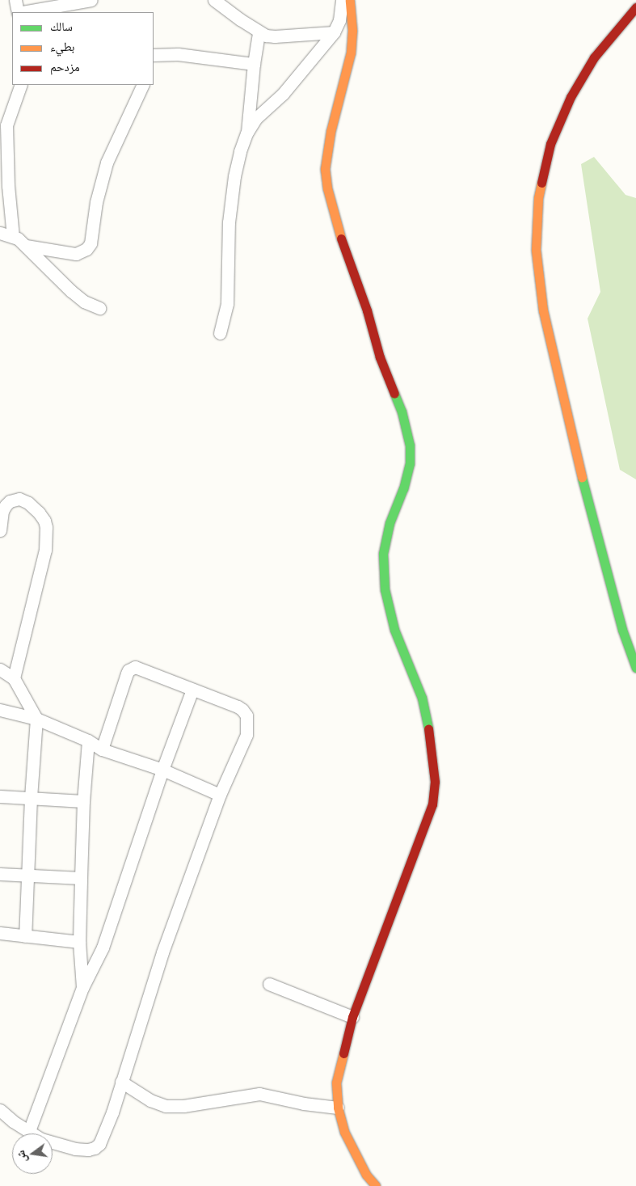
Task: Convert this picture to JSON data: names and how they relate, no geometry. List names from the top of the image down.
{
  "legend": ["سالك", "بطيء", "مزدحم"],
  "north": "left"
}
